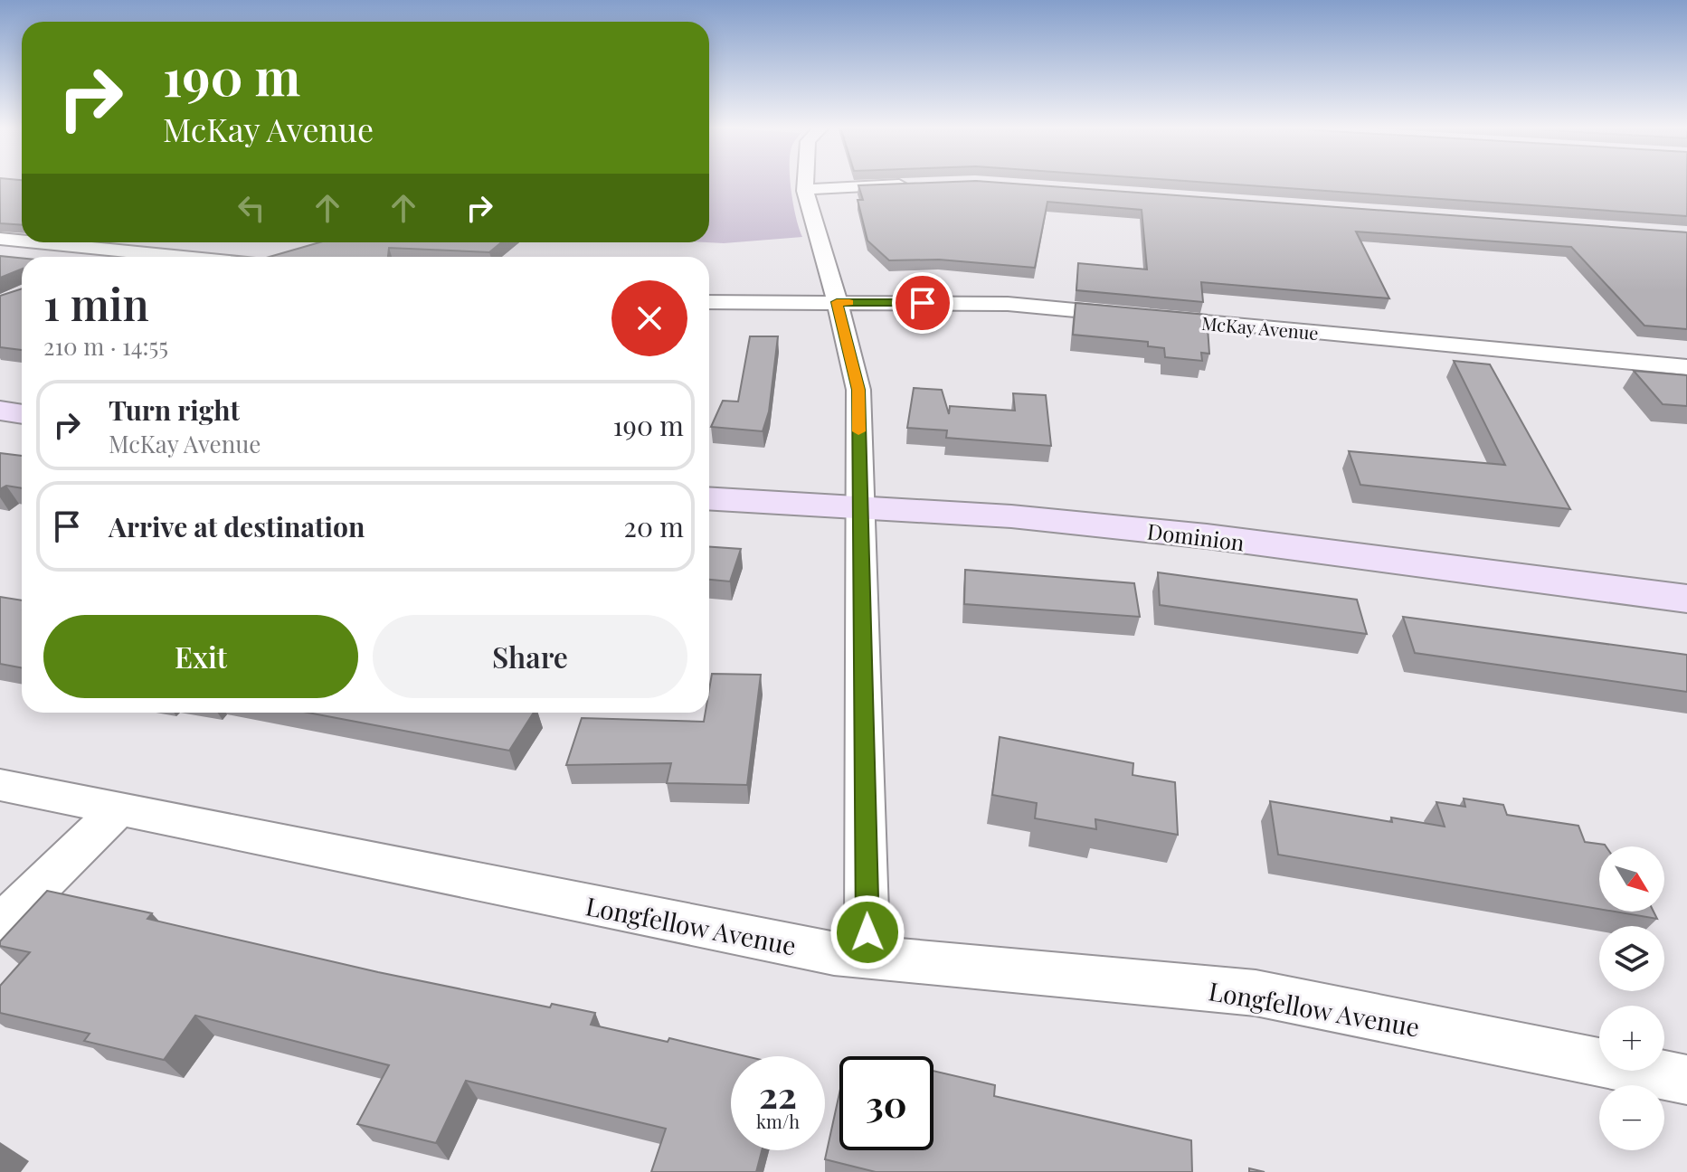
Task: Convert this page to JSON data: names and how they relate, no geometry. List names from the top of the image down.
{
  "streets": {
    "street": ["McKay Avenue", "Dominion", "Longfellow Avenue"]
  },
  "north": "bottom right",
  "page": {
    "turn": ["190 m", "McKay Avenue"],
    "heading": ["1 min", "210 m · 14:55"],
    "list": [
      {
        "name": "Turn right",
        "note": "McKay Avenue",
        "value": "190 m"
      },
      {
        "name": "Arrive at destination",
        "value": "20 m"
      }
    ],
    "buttons": ["Exit", "Share"],
    "map_buttons": ["+", "−"],
    "speed": "22 km/h",
    "limit": "30"
  }
}
